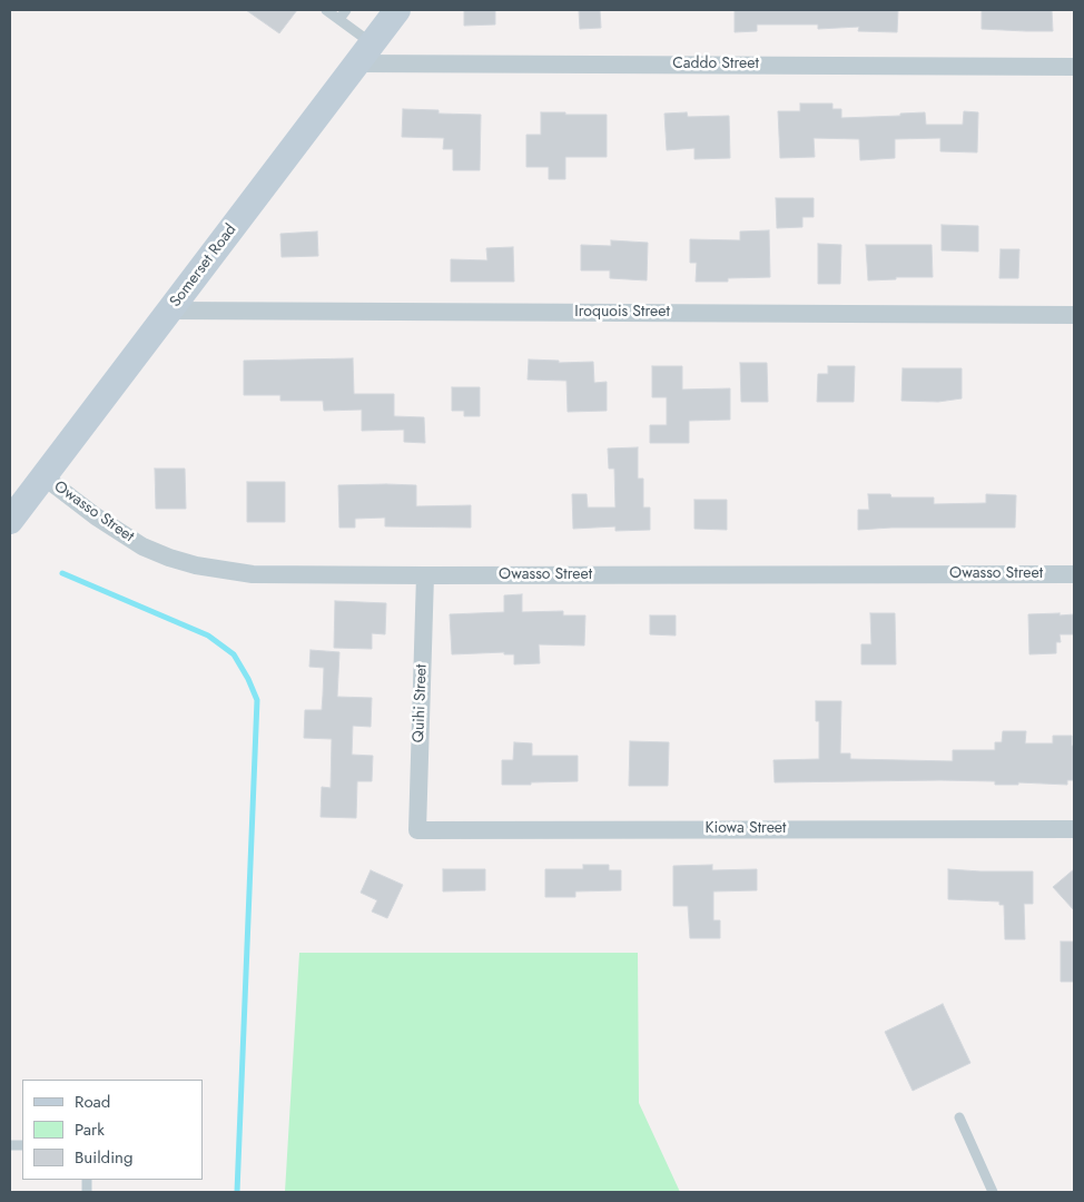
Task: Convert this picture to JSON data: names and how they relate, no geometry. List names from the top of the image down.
{
  "streets": {
    "main road": ["Somerset Road"],
    "street": [
      "Caddo Street",
      "Iroquois Street",
      "Owasso Street",
      "Quihi Street",
      "Kiowa Street"
    ]
  },
  "crossings": [
    ["Caddo Street", "Somerset Road"],
    ["Somerset Road", "Iroquois Street"],
    ["Somerset Road", "Owasso Street"],
    ["Owasso Street", "Quihi Street"],
    ["Quihi Street", "Kiowa Street"]
  ],
  "legend": ["Road", "Park", "Building"]
}
